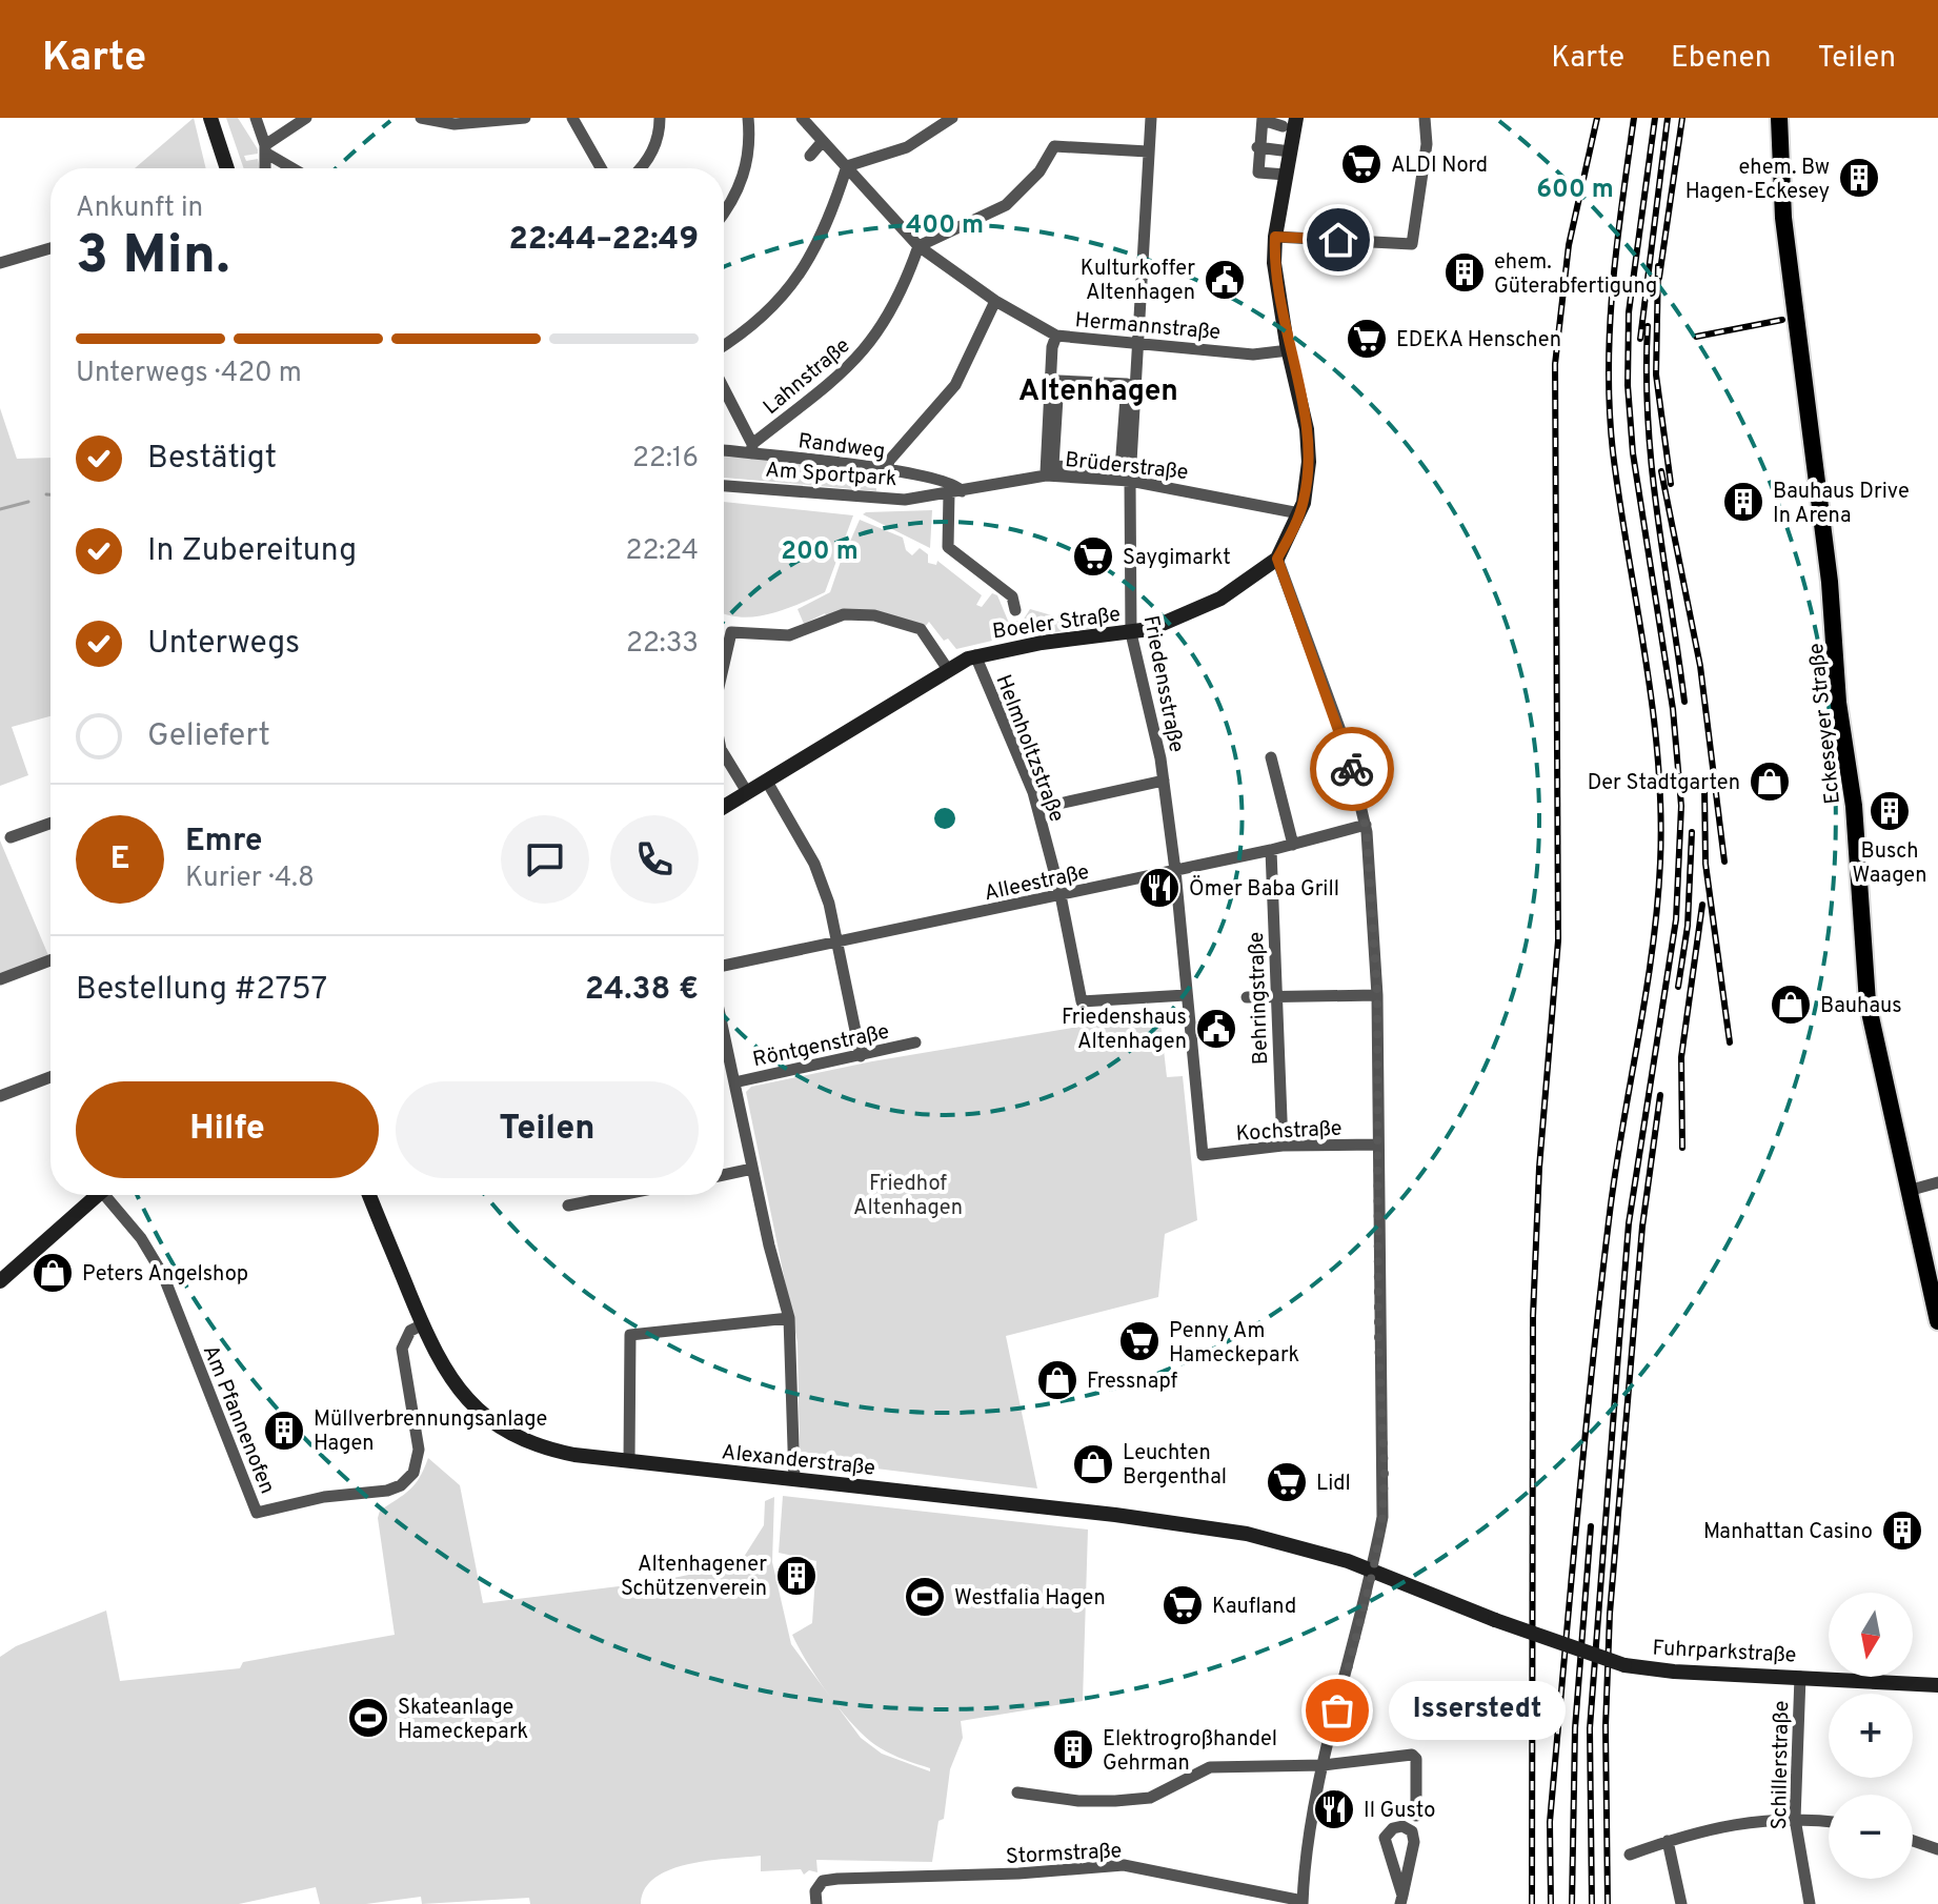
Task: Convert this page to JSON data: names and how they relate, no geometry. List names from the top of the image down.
{
  "streets": {
    "main road": [
      "Boeler Straße",
      "Eckeseyer Straße",
      "Alexanderstraße",
      "Fuhrparkstraße"
    ],
    "street": [
      "Hermannstraße",
      "Lahnstraße",
      "Randweg",
      "Brüderstraße",
      "Am Sportpark",
      "Friedensstraße",
      "Helmholtzstraße",
      "Alleestraße",
      "Behringstraße",
      "Röntgenstraße",
      "Kochstraße",
      "Am Pfannenofen",
      "Schillerstraße",
      "Stormstraße"
    ]
  },
  "crossings": [
    ["Hermannstraße", "Lahnstraße"],
    ["Hermannstraße", "Friedensstraße"],
    ["Lahnstraße", "Randweg"],
    ["Randweg", "Brüderstraße"],
    ["Randweg", "Am Sportpark"],
    ["Brüderstraße", "Am Sportpark"],
    ["Brüderstraße", "Friedensstraße"],
    ["Boeler Straße", "Friedensstraße"],
    ["Boeler Straße", "Helmholtzstraße"],
    ["Friedensstraße", "Helmholtzstraße"],
    ["Friedensstraße", "Alleestraße"],
    ["Friedensstraße", "Kochstraße"],
    ["Helmholtzstraße", "Alleestraße"],
    ["Alleestraße", "Behringstraße"],
    ["Behringstraße", "Kochstraße"],
    ["Am Pfannenofen", "Alexanderstraße"],
    ["Alexanderstraße", "Fuhrparkstraße"],
    ["Fuhrparkstraße", "Schillerstraße"]
  ],
  "districts": ["Altenhagen"],
  "parks": ["Friedhof Altenhagen"],
  "places": {
    "supermarket": [
      "ALDI Nord",
      "EDEKA Henschen",
      "Saygimarkt",
      "Penny Am Hameckepark",
      "Lidl",
      "Kaufland"
    ],
    "building": [
      "ehem. Bw Hagen-Eckesey",
      "ehem. Güterabfertigung",
      "Bauhaus Drive In Arena",
      "Busch Waagen",
      "Müllverbrennungsanlage Hagen",
      "Manhattan Casino",
      "Altenhagener Schützenverein",
      "Elektrogroßhandel Gehrman"
    ],
    "public building": ["Kulturkoffer Altenhagen", "Friedenshaus Altenhagen"],
    "shop": [
      "Der Stadtgarten",
      "Bauhaus",
      "Peters Angelshop",
      "Fressnapf",
      "Leuchten Bergenthal"
    ],
    "restaurant": ["Ömer Baba Grill", "Il Gusto"],
    "sports": ["Westfalia Hagen", "Skateanlage Hameckepark"],
    "other": ["Isserstedt"]
  },
  "north": "bottom",
  "page": {
    "header": "Karte",
    "nav": ["Karte", "Ebenen", "Teilen"],
    "heading": ["3 Min.", "Ankunft in", "22:44–22:49"],
    "panel": [
      "Emre",
      "Kurier · 4.8",
      "Bestellung #2757",
      "24.38 €"
    ],
    "bar": "Unterwegs · 420 m",
    "list": [
      ["Bestätigt", "22:16"],
      ["In Zubereitung", "22:24"],
      ["Unterwegs", "22:33"],
      "Geliefert"
    ],
    "round": "E",
    "buttons": ["Hilfe", "Teilen"],
    "map_buttons": ["+", "−"],
    "bubble": "Isserstedt"
  },
  "rings": ["600 m", "400 m", "200 m"]
}
